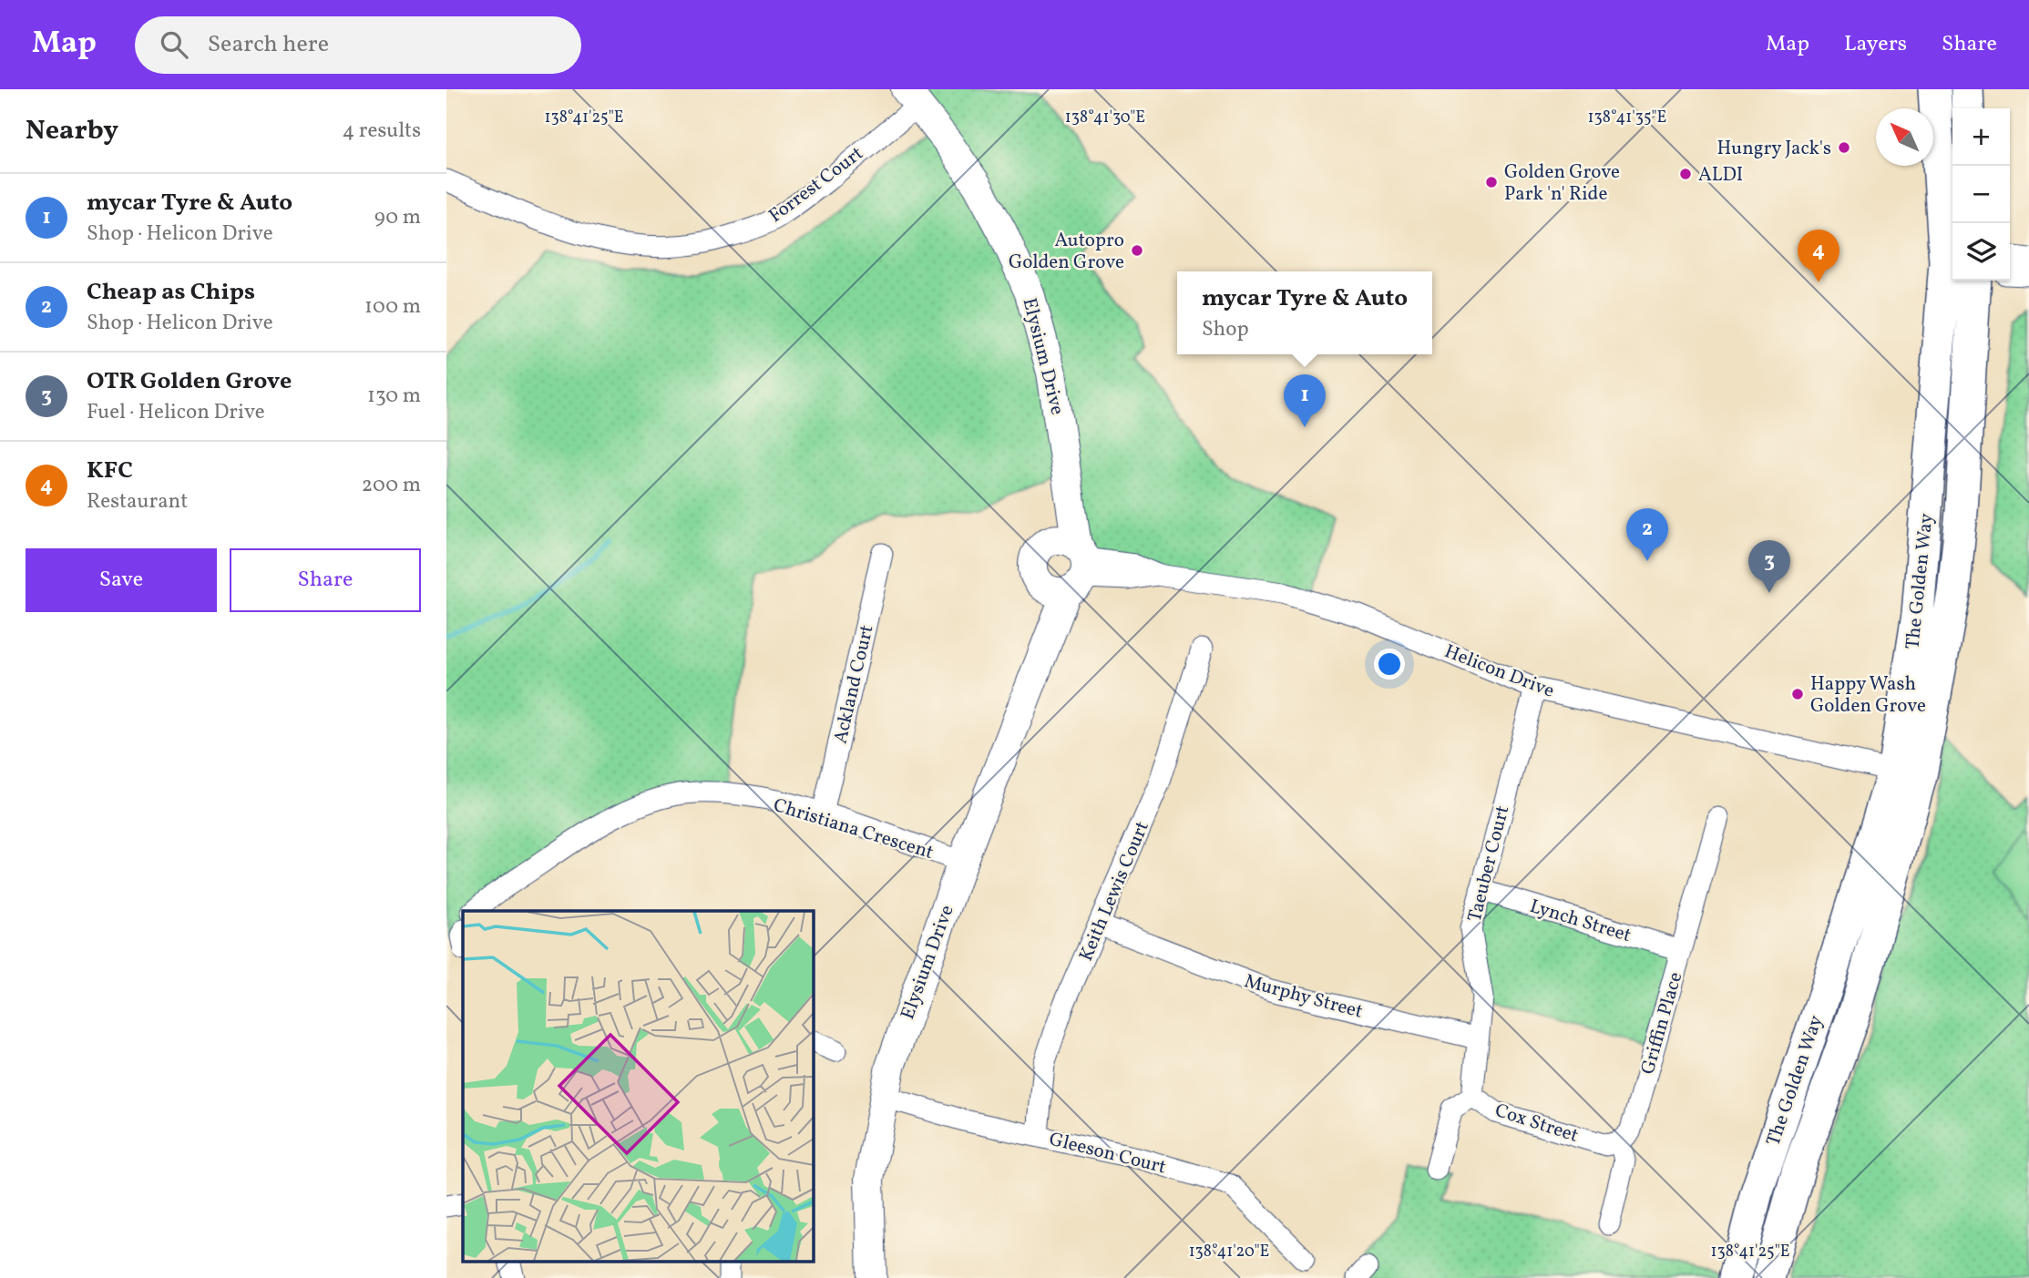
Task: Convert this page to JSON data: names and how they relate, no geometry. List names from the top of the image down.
{
  "streets": {
    "main road": ["The Golden Way"],
    "street": [
      "Forrest Court",
      "Elysium Drive",
      "Helicon Drive",
      "Ackland Court",
      "Christiana Crescent",
      "Taeuber Court",
      "Keith Lewis Court",
      "Lynch Street",
      "Murphy Street",
      "Griffin Place",
      "Cox Street",
      "Gleeson Court"
    ]
  },
  "crossings": [
    ["Forrest Court", "Elysium Drive"],
    ["Elysium Drive", "Helicon Drive"],
    ["Elysium Drive", "Christiana Crescent"],
    ["Elysium Drive", "Gleeson Court"],
    ["The Golden Way", "Helicon Drive"],
    ["Helicon Drive", "Taeuber Court"],
    ["Ackland Court", "Christiana Crescent"],
    ["Taeuber Court", "Lynch Street"],
    ["Taeuber Court", "Murphy Street"],
    ["Taeuber Court", "Cox Street"],
    ["Keith Lewis Court", "Murphy Street"],
    ["Keith Lewis Court", "Gleeson Court"],
    ["Lynch Street", "Griffin Place"],
    ["Griffin Place", "Cox Street"]
  ],
  "places": [
    "Hungry Jack's",
    "ALDI",
    "Golden Grove Park 'n' Ride",
    "Autopro Golden Grove",
    "Happy Wash Golden Grove"
  ],
  "north": "top left",
  "page": {
    "header": "Map",
    "search": "Search here",
    "nav": ["Map", "Layers", "Share"],
    "heading": ["Nearby", "4 results"],
    "map_buttons": ["+", "−"],
    "list": [
      {
        "mark": "1",
        "name": "mycar Tyre & Auto",
        "note": "Shop · Helicon Drive",
        "value": "90 m"
      },
      {
        "mark": "2",
        "name": "Cheap as Chips",
        "note": "Shop · Helicon Drive",
        "value": "100 m"
      },
      {
        "mark": "3",
        "name": "OTR Golden Grove",
        "note": "Fuel · Helicon Drive",
        "value": "130 m"
      },
      {
        "mark": "4",
        "name": "KFC",
        "note": "Restaurant",
        "value": "200 m"
      }
    ],
    "pins": [
      "4",
      "1",
      "2",
      "3"
    ],
    "popup": ["mycar Tyre & Auto", "Shop"],
    "buttons": ["Save", "Share"]
  },
  "coordinates": [
    "138°41'25\"E",
    "138°41'30\"E",
    "138°41'35\"E",
    "138°41'20\"E"
  ]
}
